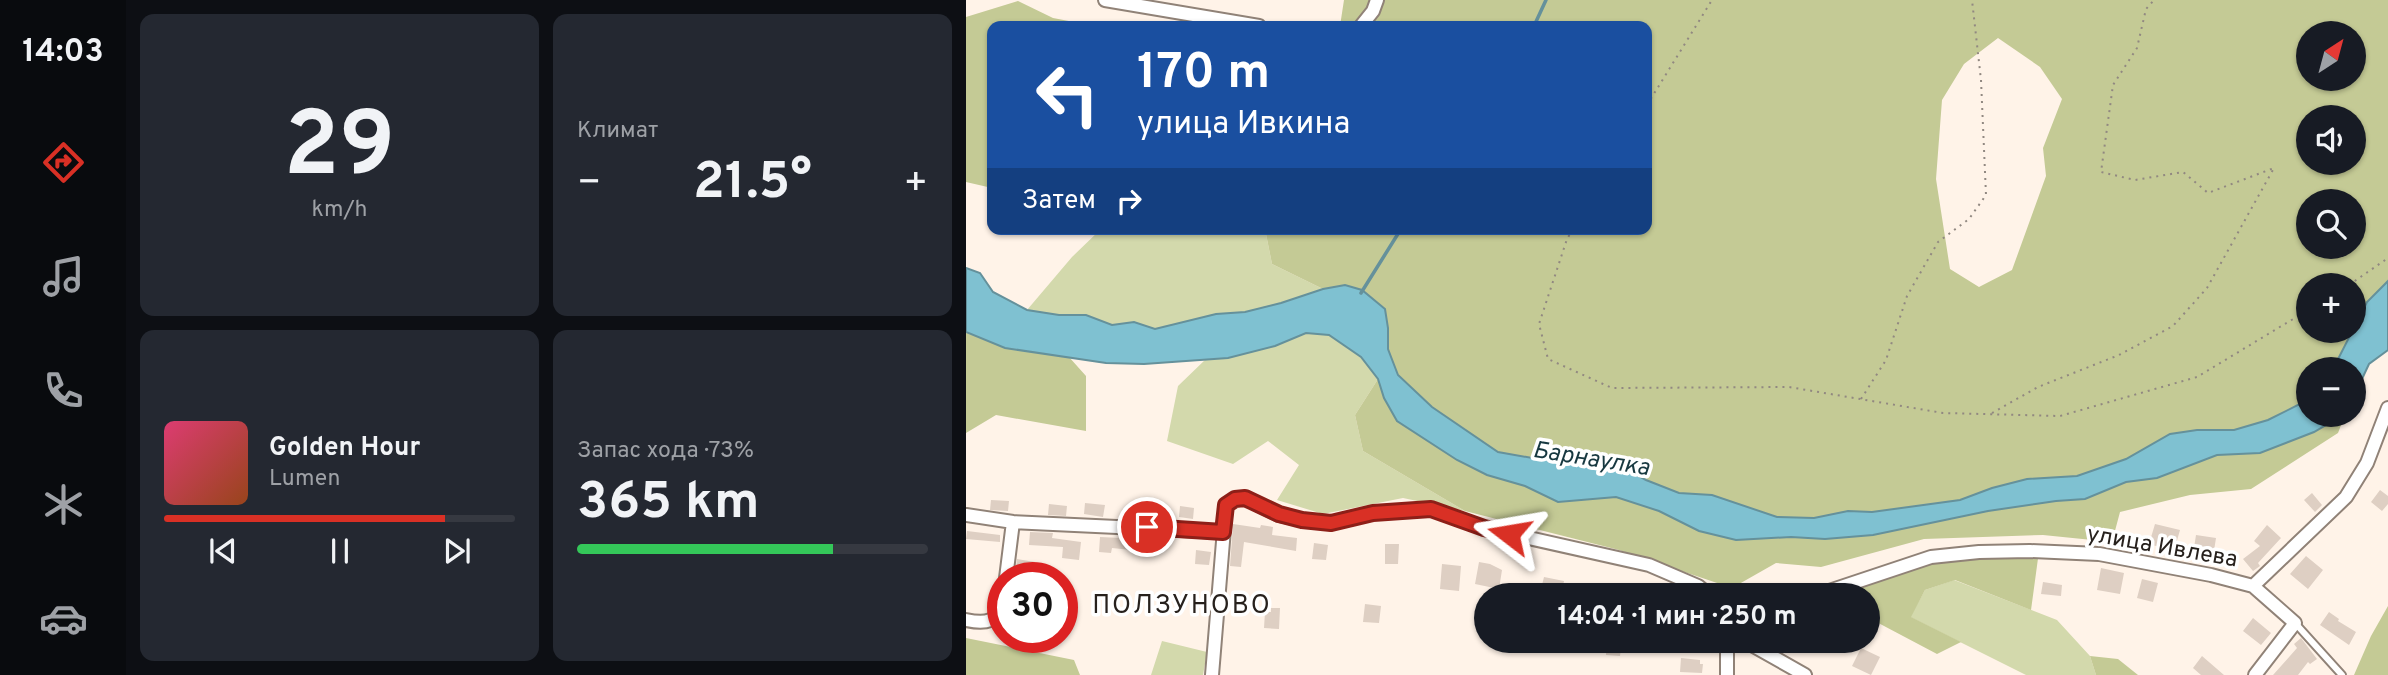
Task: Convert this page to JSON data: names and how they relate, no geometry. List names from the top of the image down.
{
  "streets": {
    "street": ["улица Ивлева"]
  },
  "districts": ["ПОЛЗУНОВО"],
  "water": ["Барнаулка"],
  "north": "top right",
  "page": {
    "tabs": "14:03",
    "tile": [
      ["29", "km/h"],
      "Климат",
      ["Запас хода · 73%", "365 km"]
    ],
    "map_buttons": ["+", "−"],
    "turn": ["170 m", "улица Ивкина"],
    "heat": ["−", "21.5°", "+"],
    "then": "Затем",
    "song": ["Golden Hour", "Lumen"],
    "limit": "30",
    "trip": "14:04 · 1 мин · 250 m"
  }
}
